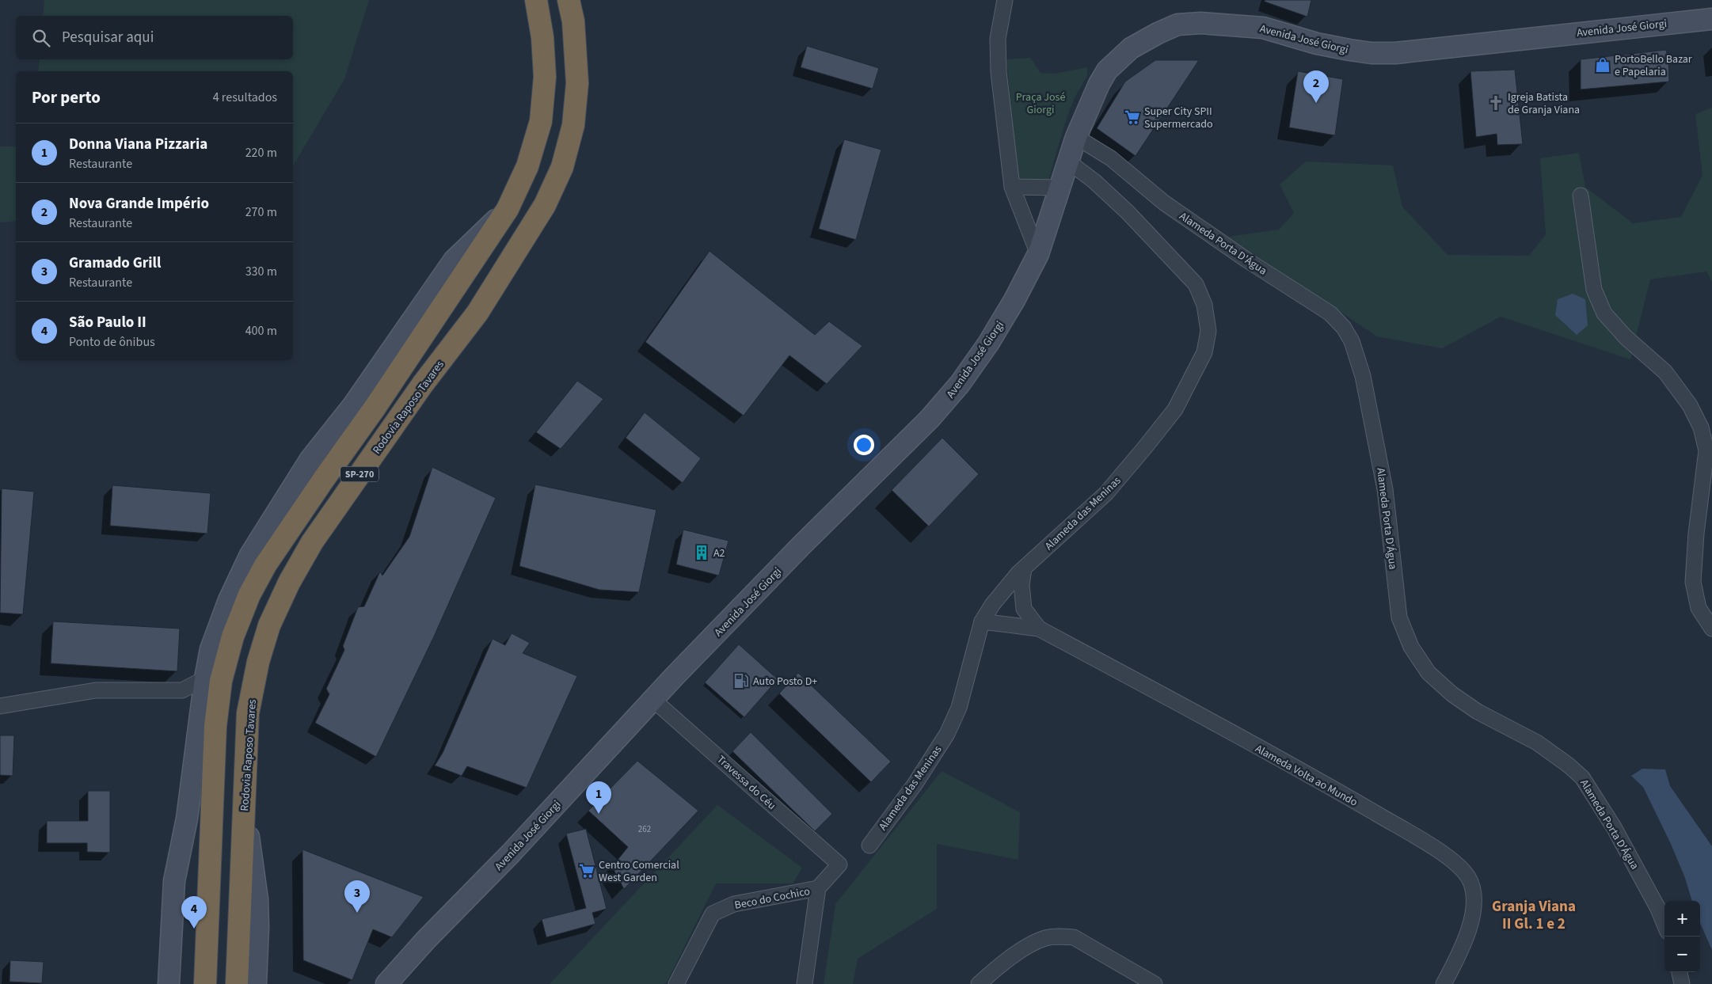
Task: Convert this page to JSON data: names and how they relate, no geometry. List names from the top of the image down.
{
  "streets": {
    "highway": ["Rodovia Raposo Tavares", "SP-270"],
    "street": [
      "Avenida José Giorgi",
      "Alameda Porta D'Água",
      "Alameda das Meninas",
      "Alameda Volta ao Mundo",
      "Travessa do Céu",
      "Beco do Cochico"
    ]
  },
  "crossings": [
    ["Avenida José Giorgi", "Alameda Porta D'Água"],
    ["Avenida José Giorgi", "Alameda das Meninas"],
    ["Avenida José Giorgi", "Travessa do Céu"],
    ["Alameda das Meninas", "Alameda Volta ao Mundo"],
    ["Travessa do Céu", "Beco do Cochico"]
  ],
  "districts": ["Granja Viana II Gl. 1 e 2"],
  "parks": ["Praça José Giorgi"],
  "places": {
    "shop": ["PortoBello Bazar e Papelaria"],
    "church": ["Igreja Batista de Granja Viana"],
    "supermarket": ["Super City SPII Supermercado", "Centro Comercial West Garden"],
    "building": ["A2"],
    "fuel station": ["Auto Posto D+"]
  },
  "house_numbers": ["262"],
  "page": {
    "search": "Pesquisar aqui",
    "pins": [
      "2",
      "1",
      "3",
      "4"
    ],
    "heading": ["Por perto", "4 resultados"],
    "list": [
      {
        "mark": "1",
        "name": "Donna Viana Pizzaria",
        "note": "Restaurante",
        "value": "220 m"
      },
      {
        "mark": "2",
        "name": "Nova Grande Império",
        "note": "Restaurante",
        "value": "270 m"
      },
      {
        "mark": "3",
        "name": "Gramado Grill",
        "note": "Restaurante",
        "value": "330 m"
      },
      {
        "mark": "4",
        "name": "São Paulo II",
        "note": "Ponto de ônibus",
        "value": "400 m"
      }
    ],
    "map_buttons": ["+", "−"]
  }
}
